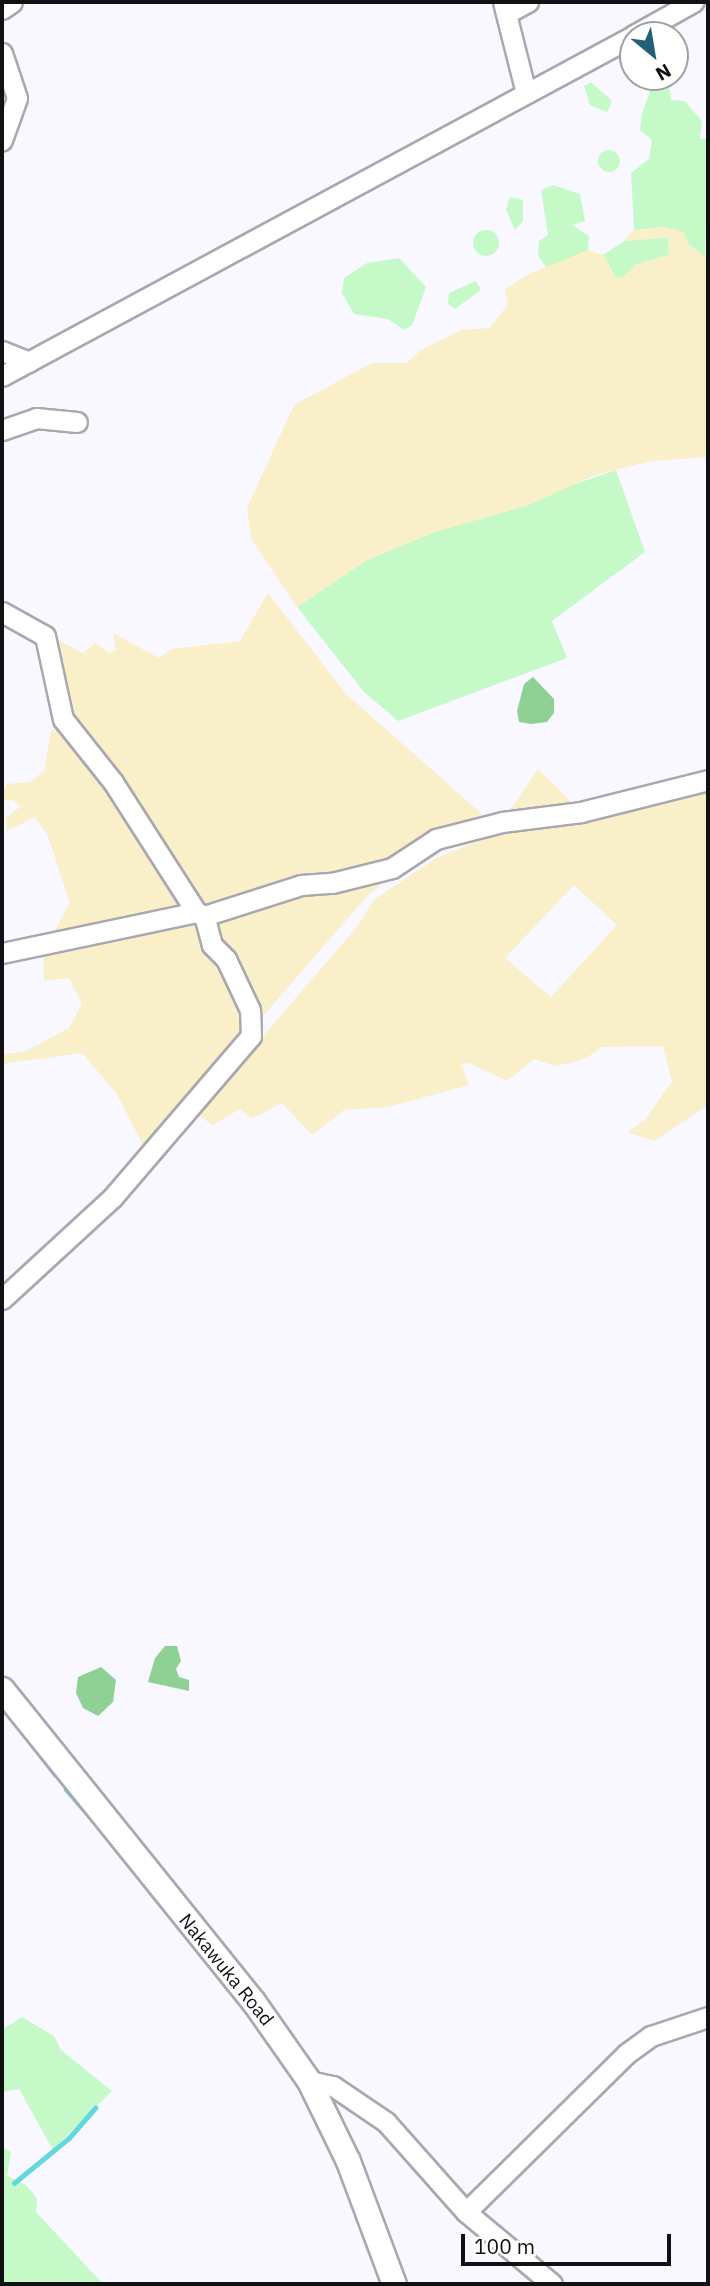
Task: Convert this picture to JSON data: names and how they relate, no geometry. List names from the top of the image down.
{
  "streets": {
    "main road": ["Nakawuka Road"]
  },
  "scale_bar": "100 m",
  "north": "bottom right"
}
